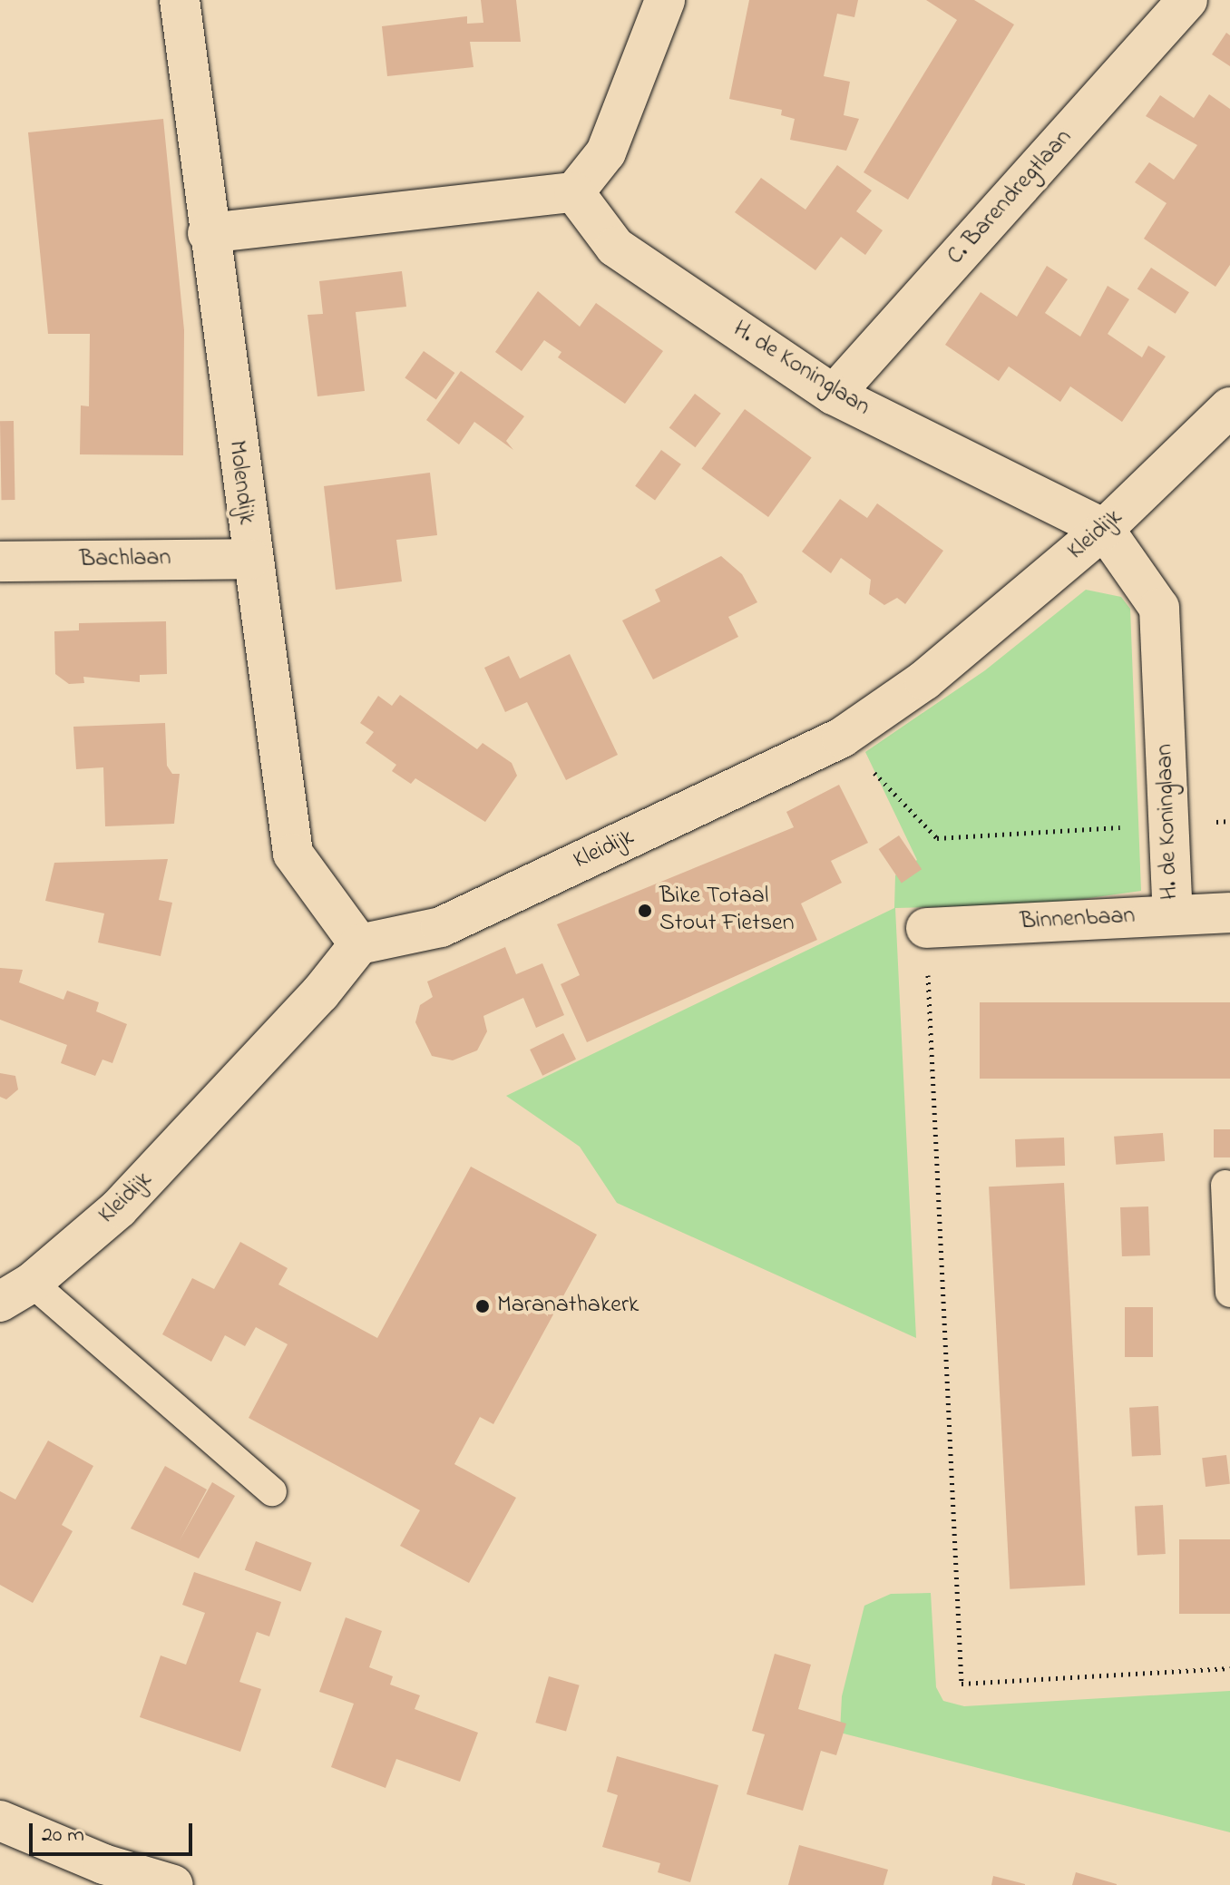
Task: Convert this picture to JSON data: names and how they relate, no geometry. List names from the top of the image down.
{
  "streets": {
    "street": [
      "C. Barendregtlaan",
      "H. de Koninglaan",
      "Molendijk",
      "Kleidijk",
      "Bachlaan",
      "Binnenbaan"
    ]
  },
  "crossings": [
    ["C. Barendregtlaan", "H. de Koninglaan"],
    ["H. de Koninglaan", "Kleidijk"],
    ["H. de Koninglaan", "Binnenbaan"],
    ["Molendijk", "Kleidijk"],
    ["Molendijk", "Bachlaan"]
  ],
  "places": ["Bike Totaal Stout Fietsen", "Maranathakerk"],
  "scale_bar": "20 m"
}
